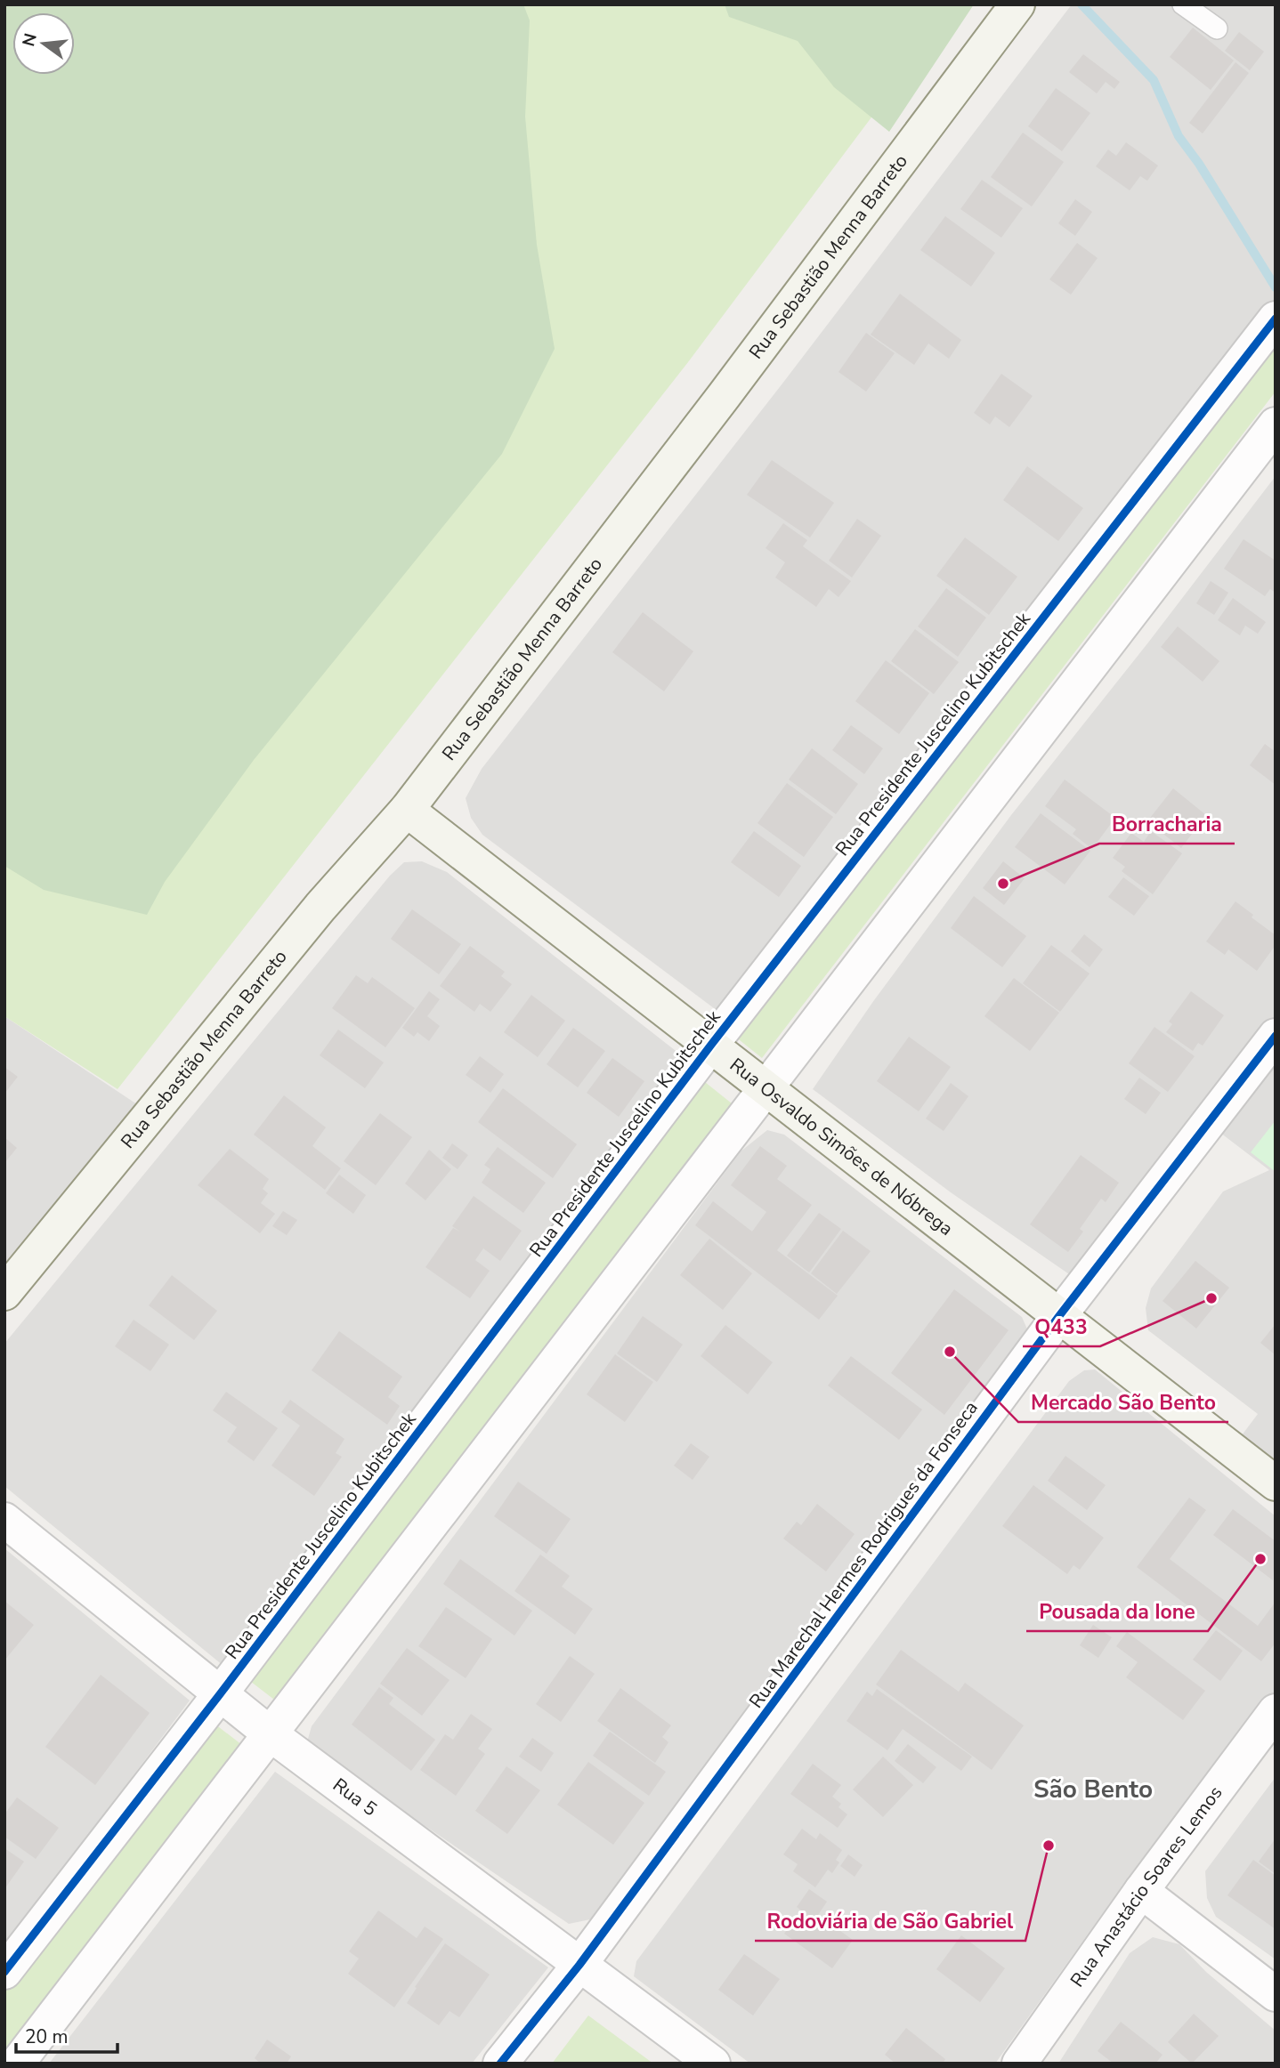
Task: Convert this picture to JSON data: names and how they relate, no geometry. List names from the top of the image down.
{
  "streets": {
    "main road": ["Rua Sebastião Menna Barreto", "Rua Osvaldo Simões de Nóbrega"],
    "street": [
      "Rua Presidente Juscelino Kubitschek",
      "Rua Marechal Hermes Rodrigues da Fonseca",
      "Rua 5",
      "Rua Anastácio Soares Lemos"
    ]
  },
  "crossings": [
    ["Rua Sebastião Menna Barreto", "Rua Osvaldo Simões de Nóbrega"],
    ["Rua Presidente Juscelino Kubitschek", "Rua Osvaldo Simões de Nóbrega"],
    ["Rua Presidente Juscelino Kubitschek", "Rua 5"],
    ["Rua Osvaldo Simões de Nóbrega", "Rua Marechal Hermes Rodrigues da Fonseca"],
    ["Rua Marechal Hermes Rodrigues da Fonseca", "Rua 5"]
  ],
  "districts": ["São Bento"],
  "places": [
    "Borracharia",
    "Q433",
    "Mercado São Bento",
    "Pousada da Ione",
    "Rodoviária de São Gabriel"
  ],
  "scale_bar": "20 m",
  "north": "left"
}
